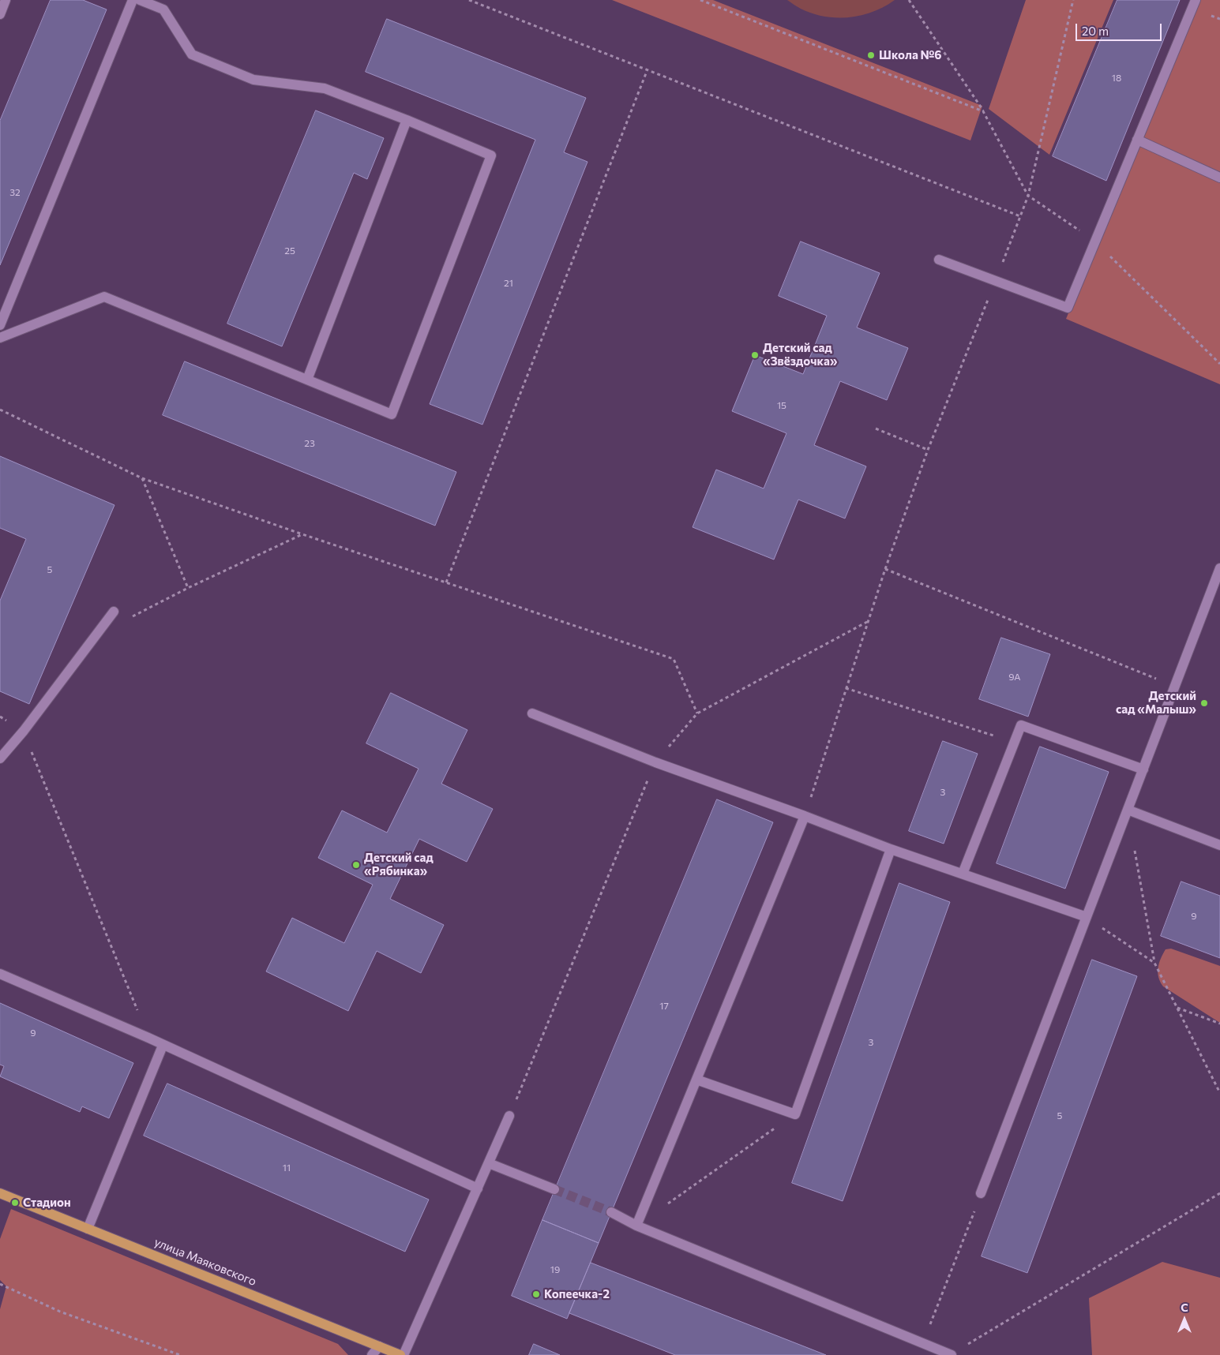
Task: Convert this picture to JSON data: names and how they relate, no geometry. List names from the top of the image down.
{
  "streets": {
    "main road": ["улица Маяковского"]
  },
  "places": [
    "Школа №6",
    "Детский сад «Звёздочка»",
    "Детский сад «Малыш»",
    "Детский сад «Рябинка»",
    "Стадион",
    "Копеечка-2"
  ],
  "house_numbers": [
    "18",
    "32",
    "25",
    "21",
    "15",
    "23",
    "5",
    "9А",
    "3",
    "9",
    "17",
    "9",
    "3",
    "5",
    "11",
    "19"
  ],
  "scale_bar": "20 m",
  "north": "top"
}
